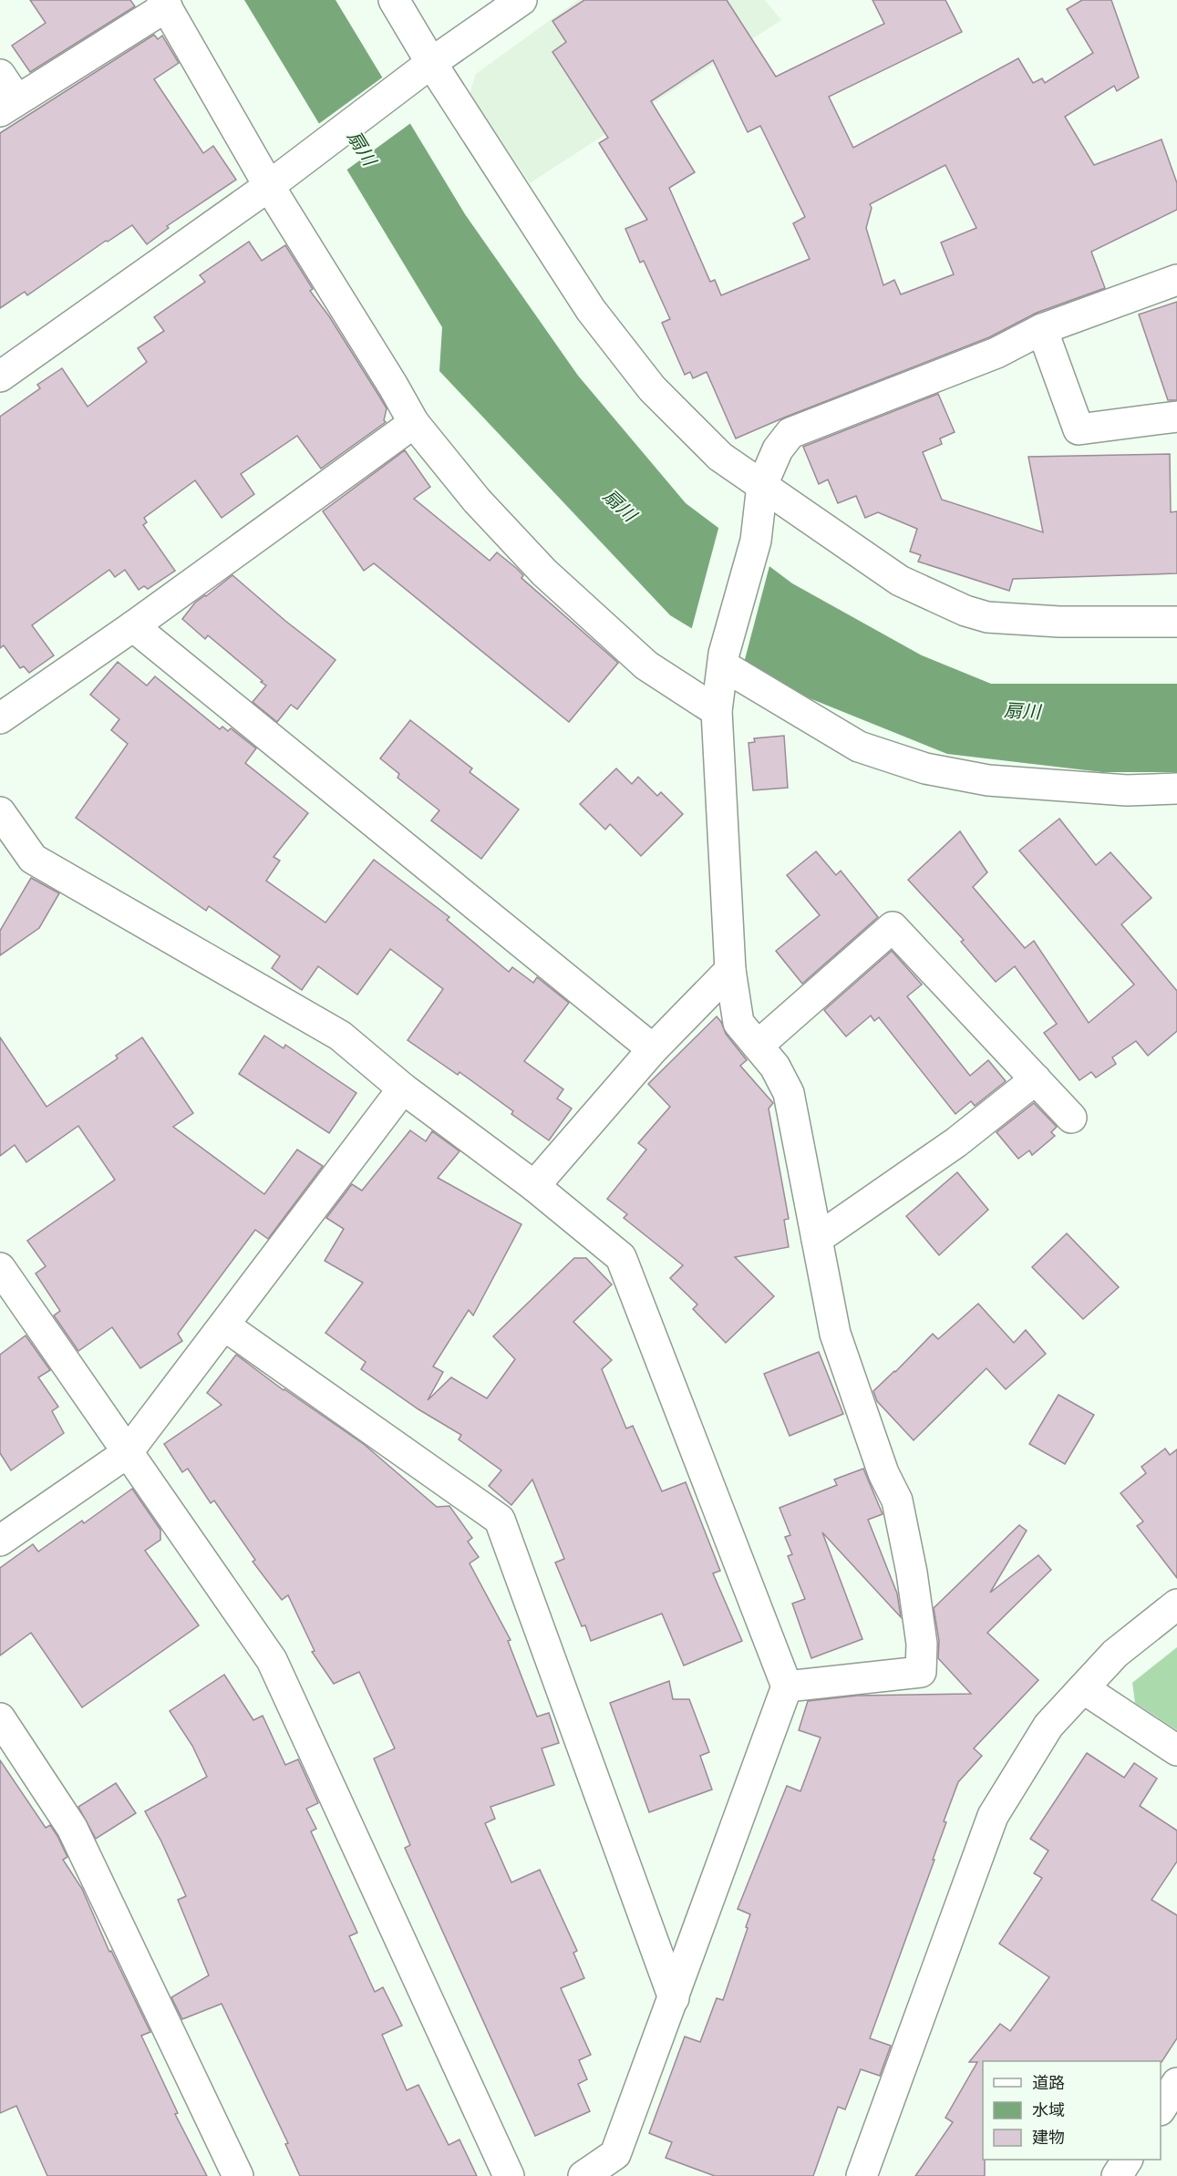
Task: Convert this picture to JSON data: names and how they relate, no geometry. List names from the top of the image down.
{
  "water": ["扇川"],
  "legend": ["道路", "水域", "建物"]
}
